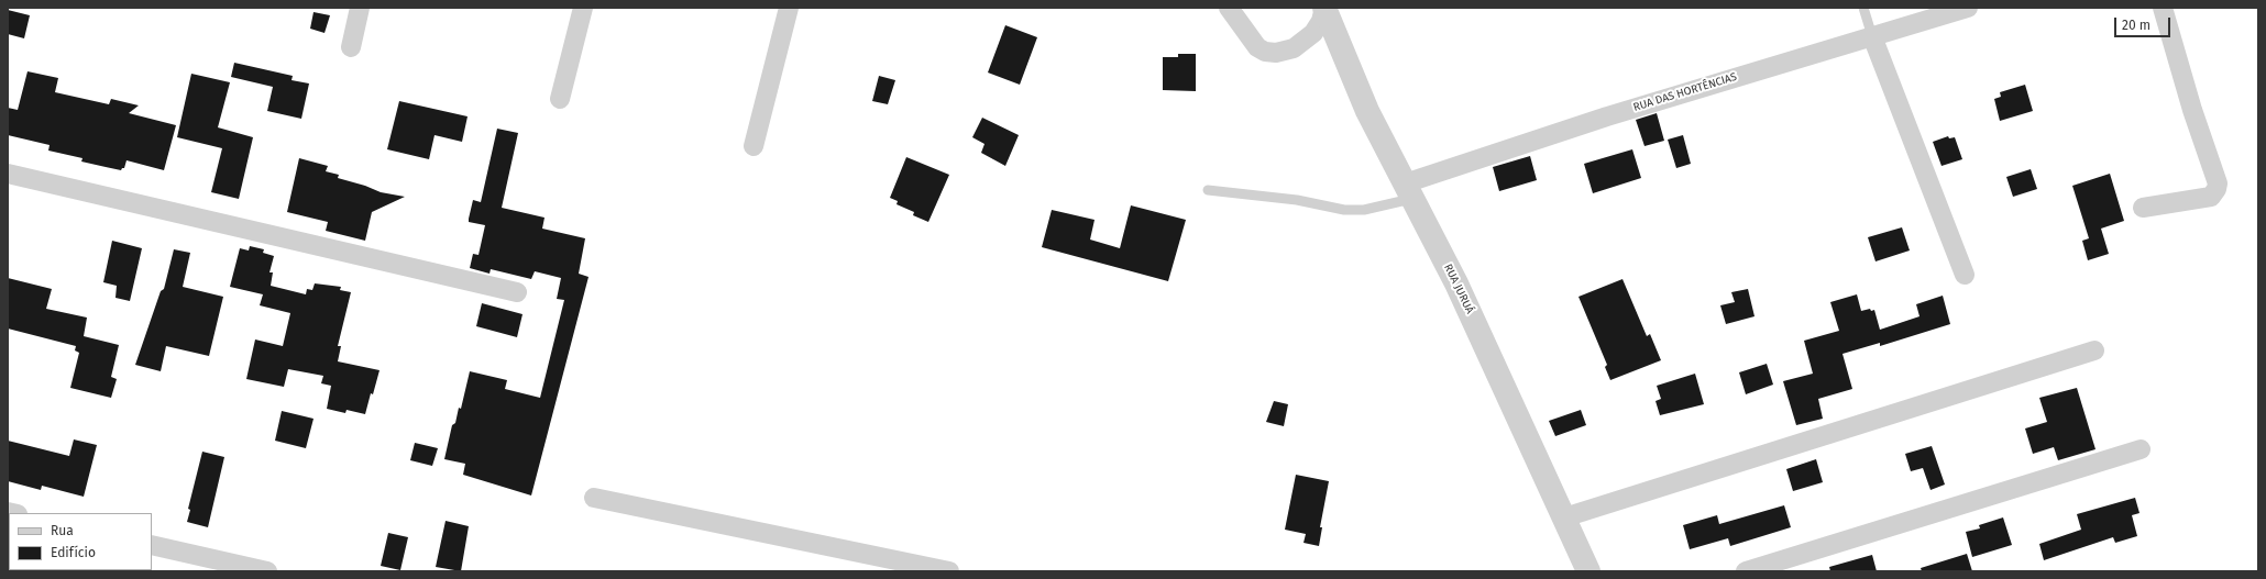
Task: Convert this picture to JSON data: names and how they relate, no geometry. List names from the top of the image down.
{
  "streets": {
    "street": ["RUA DAS HORTÊNCIAS", "RUA JURUÁ"]
  },
  "crossings": [
    ["RUA DAS HORTÊNCIAS", "RUA JURUÁ"]
  ],
  "legend": ["Rua", "Edifício"],
  "scale_bar": "20 m"
}
